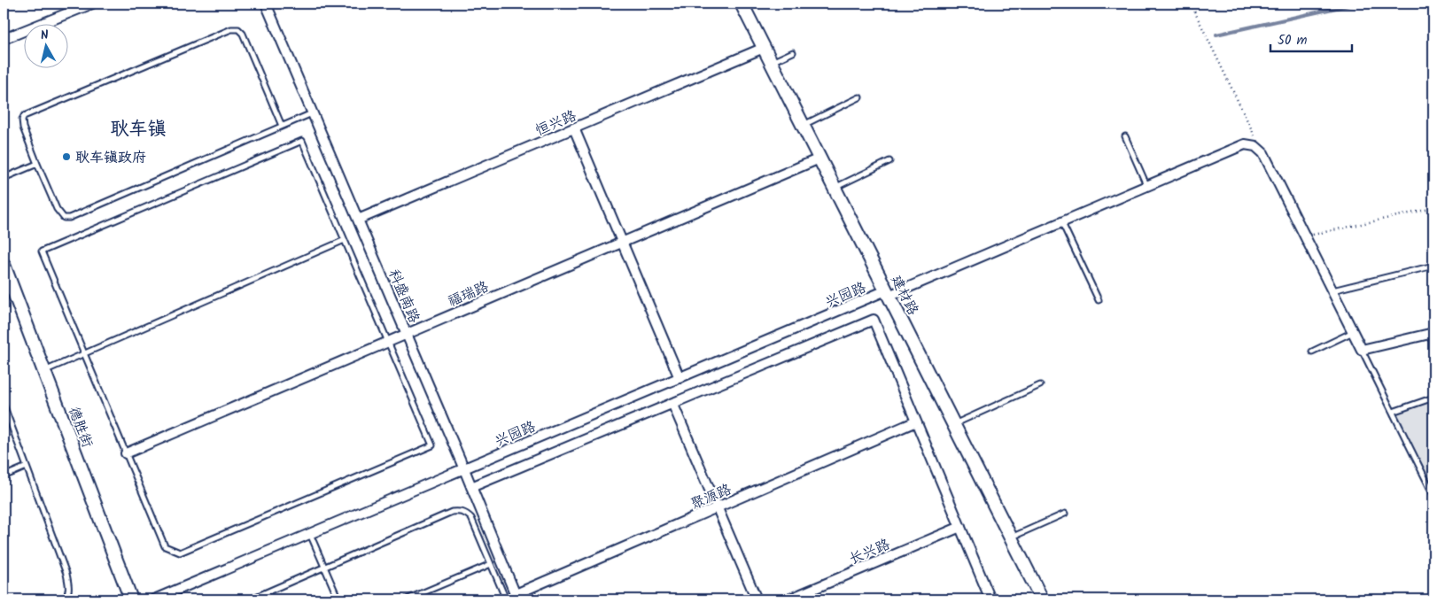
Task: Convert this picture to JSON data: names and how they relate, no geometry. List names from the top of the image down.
{
  "streets": {
    "street": [
      "恒兴路",
      "福瑞路",
      "兴园路",
      "建材路",
      "科盛南路",
      "德胜街",
      "聚源路",
      "长兴路"
    ]
  },
  "crossings": [
    ["恒兴路", "建材路"],
    ["恒兴路", "科盛南路"],
    ["福瑞路", "建材路"],
    ["福瑞路", "科盛南路"],
    ["兴园路", "建材路"],
    ["兴园路", "科盛南路"],
    ["科盛南路", "聚源路"]
  ],
  "districts": ["耿车镇"],
  "places": ["耿车镇政府"],
  "scale_bar": "50 m",
  "north": "top"
}
